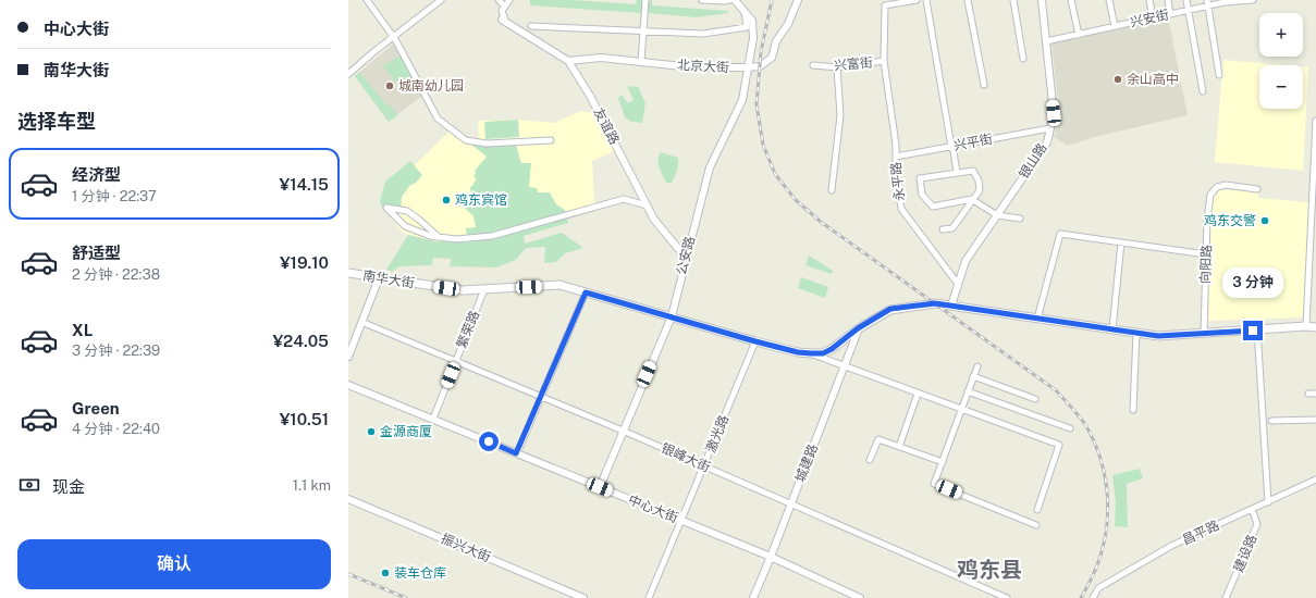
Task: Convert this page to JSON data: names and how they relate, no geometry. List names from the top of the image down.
{
  "streets": {
    "main road": ["南华大街"],
    "street": [
      "兴安街",
      "兴富街",
      "北京大街",
      "友谊路",
      "兴平街",
      "银山路",
      "永平路",
      "公安路",
      "向阳路",
      "繁荣路",
      "激光路",
      "银峰大街",
      "城建路",
      "中心大街",
      "昌平路",
      "振兴大街",
      "建设路"
    ]
  },
  "crossings": [
    ["兴安街", "银山路"],
    ["兴富街", "永平路"],
    ["北京大街", "友谊路"],
    ["北京大街", "公安路"],
    ["友谊路", "公安路"],
    ["兴平街", "银山路"],
    ["兴平街", "永平路"],
    ["银山路", "永平路"],
    ["银山路", "南华大街"],
    ["公安路", "南华大街"],
    ["公安路", "银峰大街"],
    ["公安路", "中心大街"],
    ["向阳路", "南华大街"],
    ["南华大街", "繁荣路"],
    ["南华大街", "激光路"],
    ["南华大街", "城建路"],
    ["繁荣路", "银峰大街"],
    ["繁荣路", "中心大街"],
    ["激光路", "银峰大街"],
    ["激光路", "中心大街"],
    ["银峰大街", "城建路"],
    ["城建路", "中心大街"],
    ["昌平路", "建设路"]
  ],
  "districts": ["鸡东县"],
  "places": [
    "余山高中",
    "城南幼儿园",
    "鸡东宾馆",
    "鸡东交警",
    "金源商厦",
    "装车仓库"
  ],
  "page": {
    "banner": ["中心大街", "南华大街"],
    "map_buttons": ["+", "−"],
    "heading": "选择车型",
    "list": [
      {
        "name": "经济型",
        "note": "1 分钟 · 22:37",
        "value": "¥14.15"
      },
      {
        "name": "舒适型",
        "note": "2 分钟 · 22:38",
        "value": "¥19.10"
      },
      {
        "name": "XL",
        "note": "3 分钟 · 22:39",
        "value": "¥24.05"
      },
      {
        "name": "Green",
        "note": "4 分钟 · 22:40",
        "value": "¥10.51"
      }
    ],
    "bubble": "3 分钟",
    "pay": ["现金", "1.1 km"],
    "buttons": "确认"
  }
}
